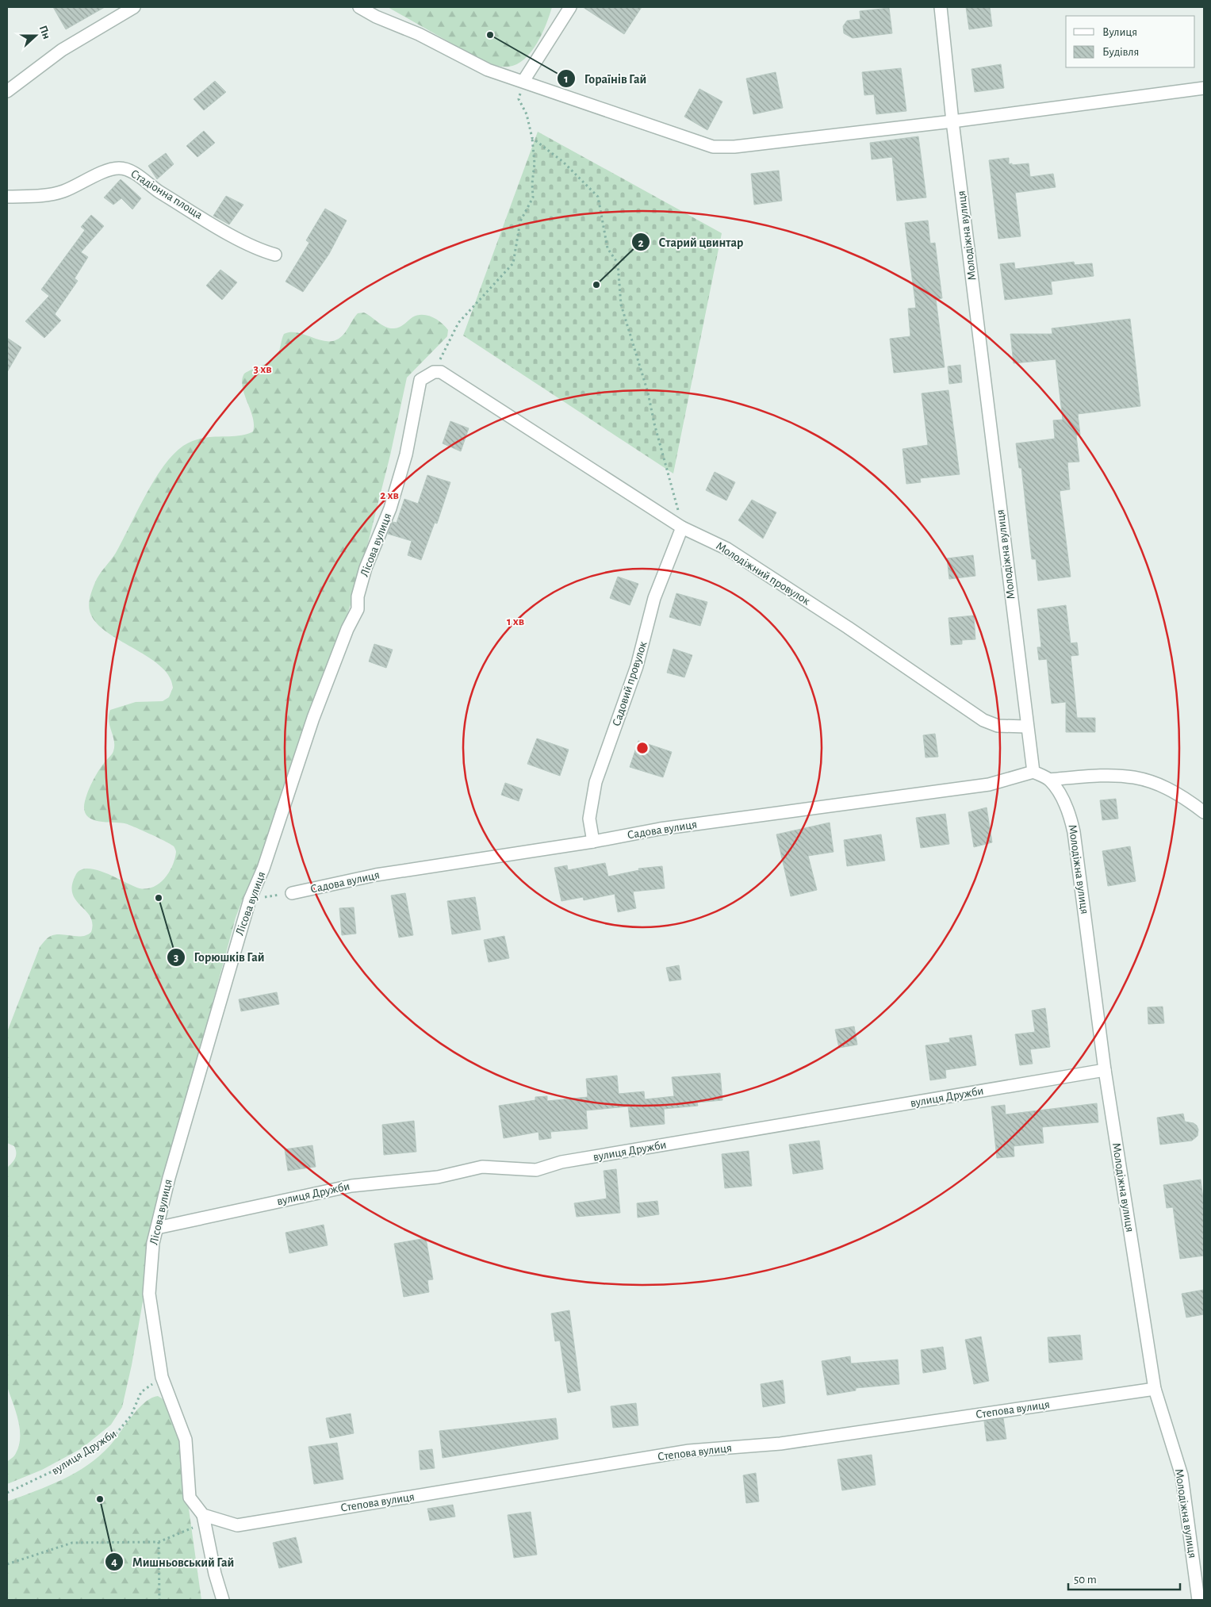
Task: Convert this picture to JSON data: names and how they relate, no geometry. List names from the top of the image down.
{
  "streets": {
    "street": [
      "Стадіонна площа",
      "Молодіжна вулиця",
      "Лісова вулиця",
      "Молодіжний провулок",
      "Садовий провулок",
      "Садова вулиця",
      "вулиця Дружби",
      "Степова вулиця"
    ]
  },
  "crossings": [
    ["Молодіжна вулиця", "Молодіжний провулок"],
    ["Молодіжна вулиця", "Садова вулиця"],
    ["Молодіжна вулиця", "вулиця Дружби"],
    ["Молодіжна вулиця", "Степова вулиця"],
    ["Лісова вулиця", "Молодіжний провулок"],
    ["Лісова вулиця", "вулиця Дружби"],
    ["Лісова вулиця", "Степова вулиця"],
    ["Молодіжний провулок", "Садовий провулок"],
    ["Садовий провулок", "Садова вулиця"]
  ],
  "places": [
    "Гораїнів Гай",
    "Старий цвинтар",
    "Горюшків Гай",
    "Мишньовський Гай"
  ],
  "legend": ["Вулиця", "Будівля"],
  "scale_bar": "50 m",
  "north": "right",
  "rings": ["3 хв", "2 хв", "1 хв"]
}
